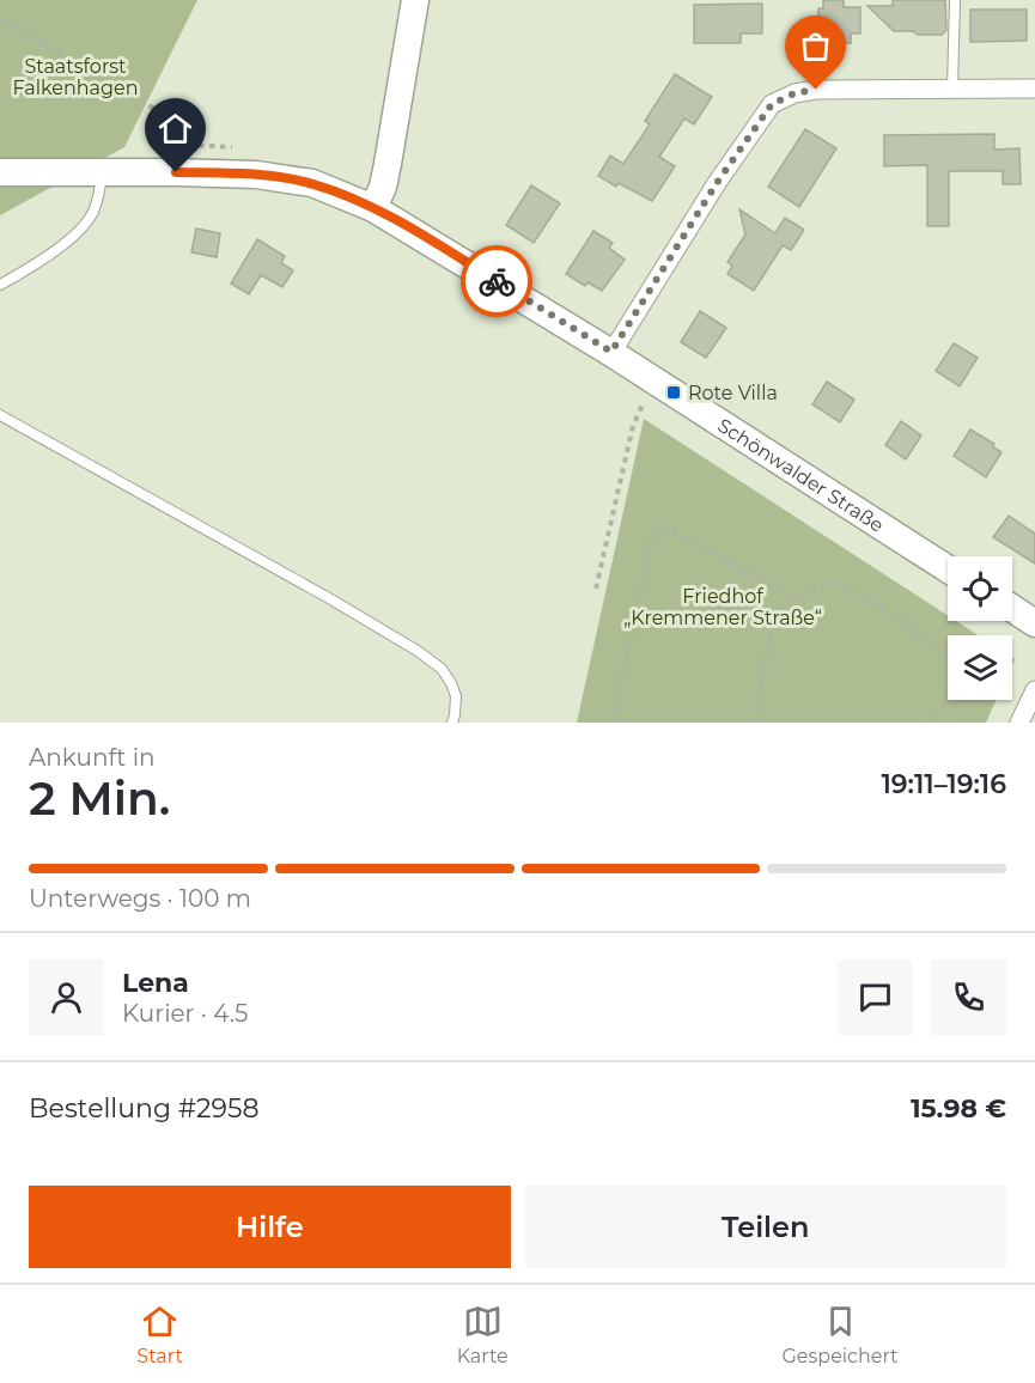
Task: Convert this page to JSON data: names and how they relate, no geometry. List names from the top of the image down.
{
  "streets": {
    "main road": ["Schönwalder Straße"]
  },
  "parks": ["Staatsforst Falkenhagen", "Friedhof „Kremmener Straße“"],
  "places": {
    "transit": ["Rote Villa"]
  },
  "page": {
    "heading": ["2 Min.", "Ankunft in", "19:11–19:16"],
    "panel": [
      "Lena",
      "Kurier · 4.5",
      "Bestellung #2958",
      "15.98 €"
    ],
    "bar": "Unterwegs · 100 m",
    "buttons": ["Hilfe", "Teilen"],
    "tabs": ["Start", "Karte", "Gespeichert"]
  }
}
